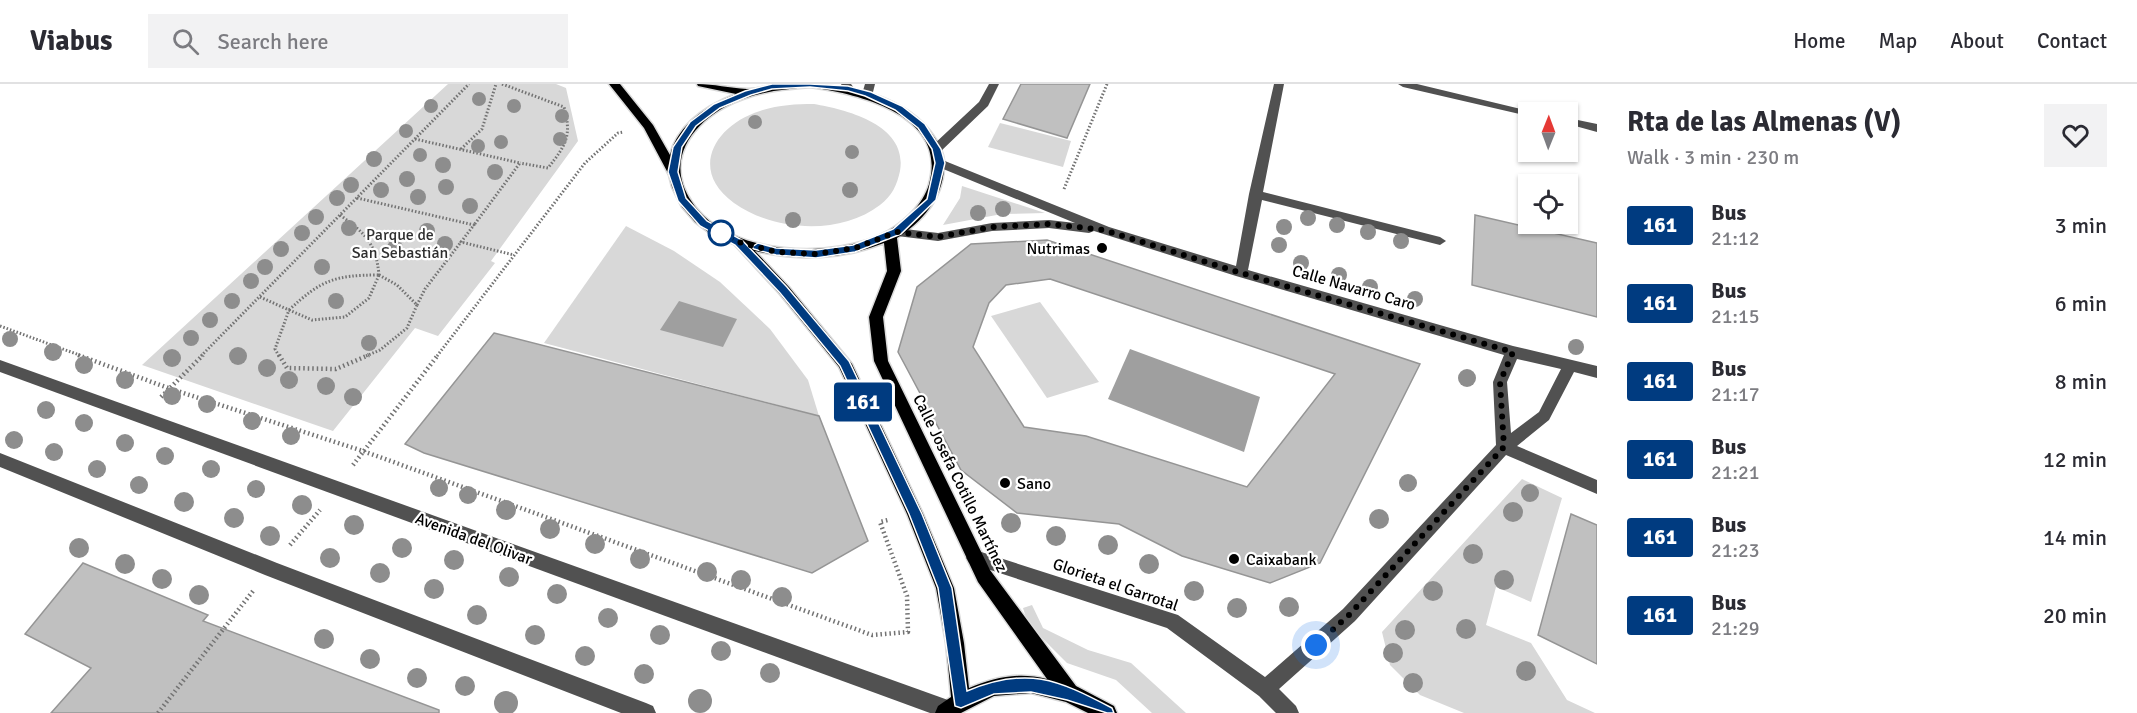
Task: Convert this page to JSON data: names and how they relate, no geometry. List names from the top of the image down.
{
  "streets": {
    "main road": ["Calle Josefa Cotillo Martínez"],
    "street": ["Calle Navarro Caro", "Avenida del Olivar", "Glorieta el Garrotal"]
  },
  "crossings": [
    ["Calle Navarro Caro", "Calle Josefa Cotillo Martínez"],
    ["Calle Josefa Cotillo Martínez", "Glorieta el Garrotal"]
  ],
  "parks": ["Parque de San Sebastián"],
  "places": ["Nutrimas", "Sano", "Caixabank"],
  "lines": ["bus line 161"],
  "north": "top",
  "page": {
    "header": "Viabus",
    "search": "Search here",
    "nav": [
      "Home",
      "Map",
      "About",
      "Contact"
    ],
    "on_map": "161",
    "heading": ["Rta de las Almenas (V)", "Walk · 3 min · 230 m"],
    "list": [
      {
        "mark": "161",
        "name": "Bus",
        "note": "21:12",
        "value": "3 min"
      },
      {
        "mark": "161",
        "name": "Bus",
        "note": "21:15",
        "value": "6 min"
      },
      {
        "mark": "161",
        "name": "Bus",
        "note": "21:17",
        "value": "8 min"
      },
      {
        "mark": "161",
        "name": "Bus",
        "note": "21:21",
        "value": "12 min"
      },
      {
        "mark": "161",
        "name": "Bus",
        "note": "21:23",
        "value": "14 min"
      },
      {
        "mark": "161",
        "name": "Bus",
        "note": "21:29",
        "value": "20 min"
      }
    ]
  }
}
